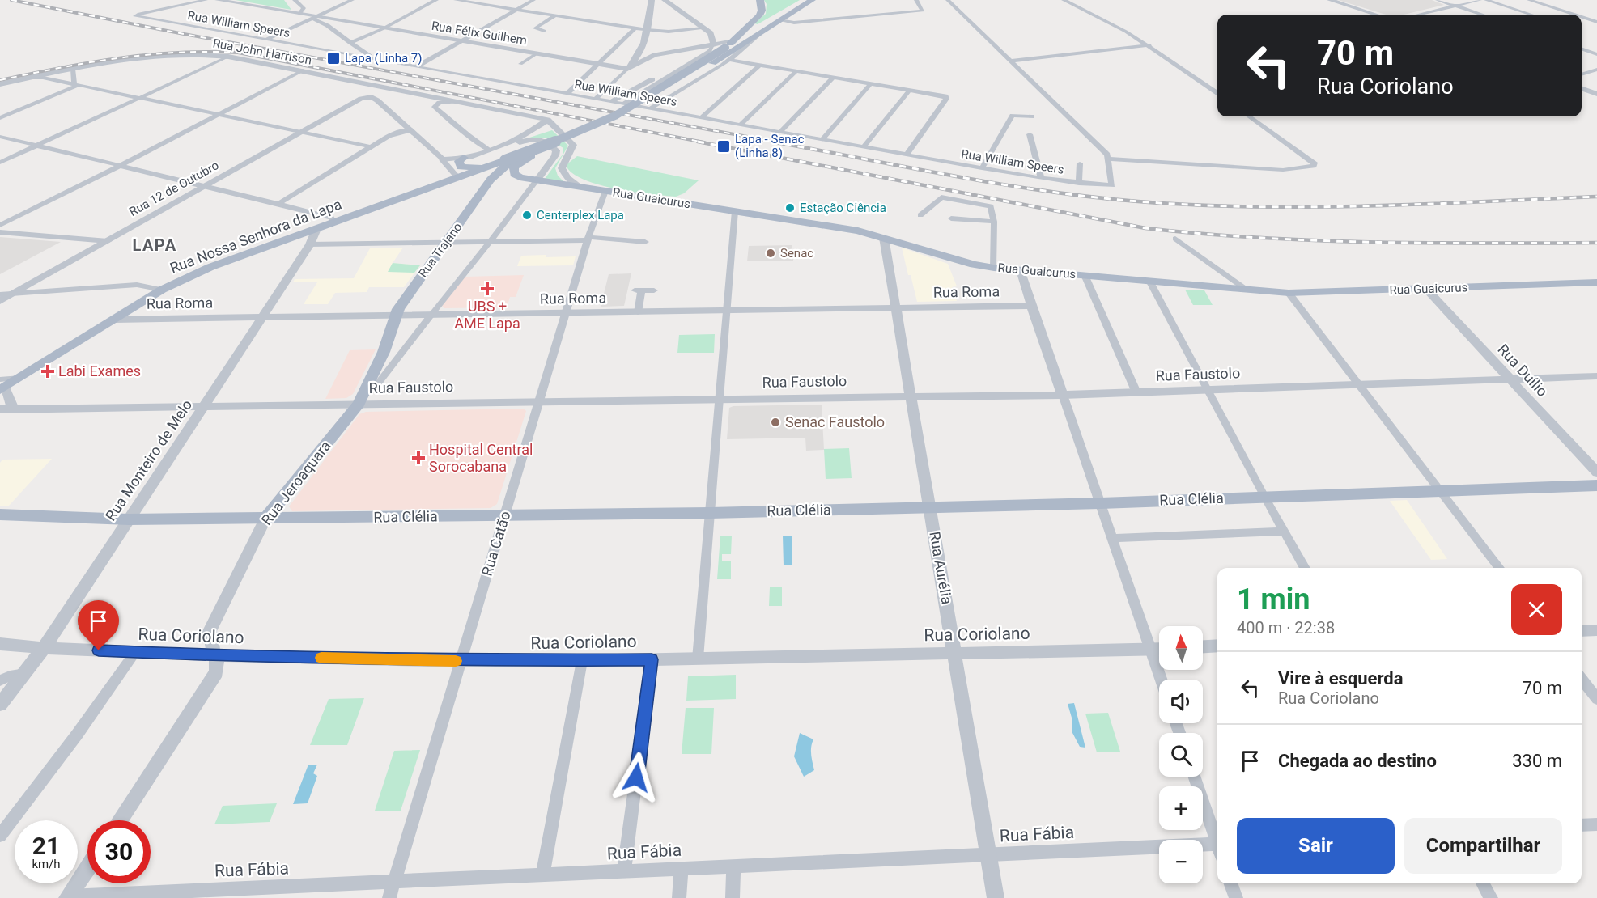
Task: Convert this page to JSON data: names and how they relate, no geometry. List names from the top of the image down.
{
  "streets": {
    "main road": [
      "Rua Guaicurus",
      "Rua Nossa Senhora da Lapa",
      "Rua Trajano",
      "Rua Jeroaquara",
      "Rua Clélia"
    ],
    "street": [
      "Rua William Speers",
      "Rua Félix Guilhem",
      "Rua John Harrison",
      "Rua 12 de Outubro",
      "Rua Roma",
      "Rua Duílio",
      "Rua Faustolo",
      "Rua Monteiro de Melo",
      "Rua Catão",
      "Rua Aurélia",
      "Rua Coriolano",
      "Rua Fábia"
    ]
  },
  "crossings": [
    ["Rua Guaicurus", "Rua Trajano"],
    ["Rua Guaicurus", "Rua Duílio"],
    ["Rua Guaicurus", "Rua Catão"],
    ["Rua Guaicurus", "Rua Aurélia"],
    ["Rua Nossa Senhora da Lapa", "Rua Roma"],
    ["Rua Nossa Senhora da Lapa", "Rua Monteiro de Melo"],
    ["Rua Trajano", "Rua Roma"],
    ["Rua Trajano", "Rua Jeroaquara"],
    ["Rua Roma", "Rua Monteiro de Melo"],
    ["Rua Roma", "Rua Jeroaquara"],
    ["Rua Roma", "Rua Catão"],
    ["Rua Roma", "Rua Aurélia"],
    ["Rua Duílio", "Rua Faustolo"],
    ["Rua Faustolo", "Rua Monteiro de Melo"],
    ["Rua Faustolo", "Rua Jeroaquara"],
    ["Rua Faustolo", "Rua Catão"],
    ["Rua Faustolo", "Rua Aurélia"],
    ["Rua Monteiro de Melo", "Rua Clélia"],
    ["Rua Monteiro de Melo", "Rua Coriolano"],
    ["Rua Jeroaquara", "Rua Clélia"],
    ["Rua Jeroaquara", "Rua Coriolano"],
    ["Rua Clélia", "Rua Catão"],
    ["Rua Clélia", "Rua Aurélia"],
    ["Rua Catão", "Rua Coriolano"],
    ["Rua Catão", "Rua Fábia"],
    ["Rua Aurélia", "Rua Coriolano"],
    ["Rua Aurélia", "Rua Fábia"]
  ],
  "districts": ["LAPA"],
  "places": {
    "transit": ["Lapa (Linha 7)", "Lapa - Senac (Linha 8)"],
    "other": [
      "Estação Ciência",
      "Centerplex Lapa",
      "Senac",
      "Senac Faustolo"
    ],
    "health": ["UBS + AME Lapa", "Labi Exames", "Hospital Central Sorocabana"]
  },
  "north": "top",
  "page": {
    "turn": ["70 m", "Rua Coriolano"],
    "heading": ["1 min", "400 m · 22:38"],
    "map_buttons": ["+", "−"],
    "list": [
      {
        "name": "Vire à esquerda",
        "note": "Rua Coriolano",
        "value": "70 m"
      },
      {
        "name": "Chegada ao destino",
        "value": "330 m"
      }
    ],
    "buttons": ["Sair", "Compartilhar"],
    "speed": "21 km/h",
    "limit": "30"
  }
}
